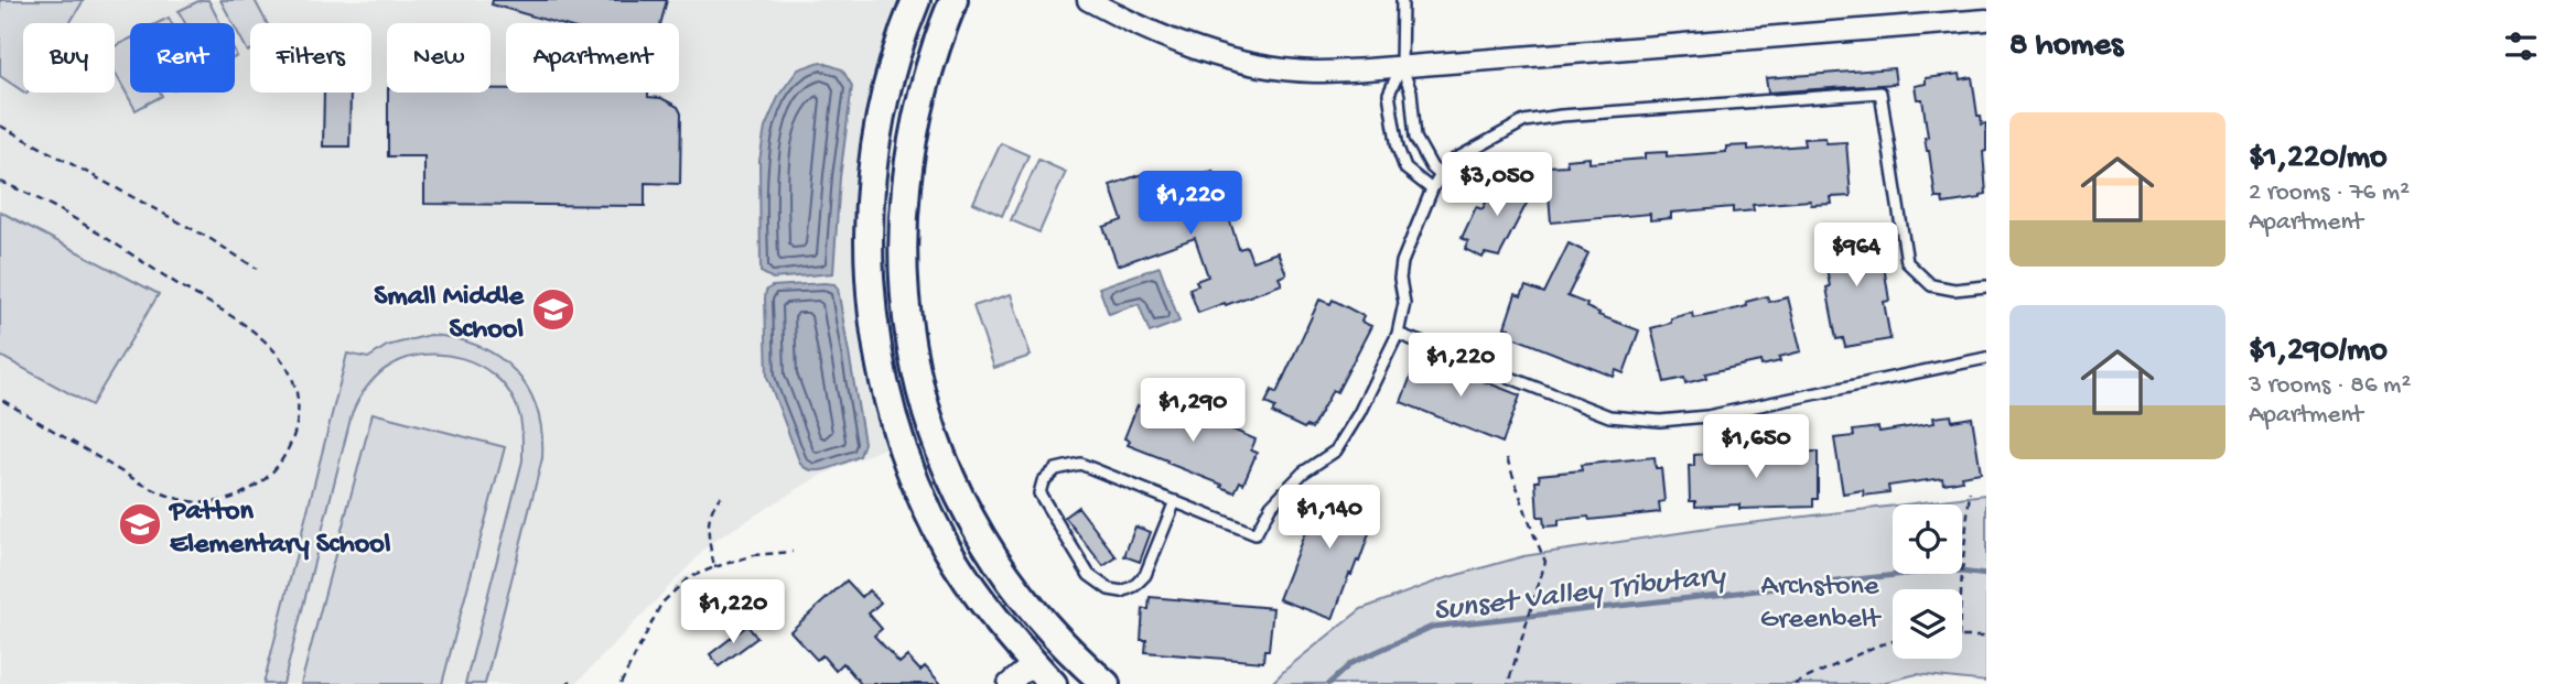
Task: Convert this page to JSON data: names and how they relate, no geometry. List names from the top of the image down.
{
  "water": ["Sunset Valley Tributary"],
  "parks": ["Archstone Greenbelt"],
  "places": {
    "school or university": ["Small Middle School", "Patton Elementary School"]
  },
  "page": {
    "heading": "8 homes",
    "chip": [
      "Buy",
      "Rent",
      "Filters",
      "New",
      "Apartment"
    ],
    "list": [
      {
        "name": "$1,220/mo",
        "note": "2 rooms · 76 m² · Apartment"
      },
      {
        "name": "$1,290/mo",
        "note": "3 rooms · 86 m² · Apartment"
      }
    ],
    "price": [
      "$3,050",
      "$1,220",
      "$964",
      "$1,220",
      "$1,290",
      "$1,650",
      "$1,140",
      "$1,220"
    ]
  }
}
